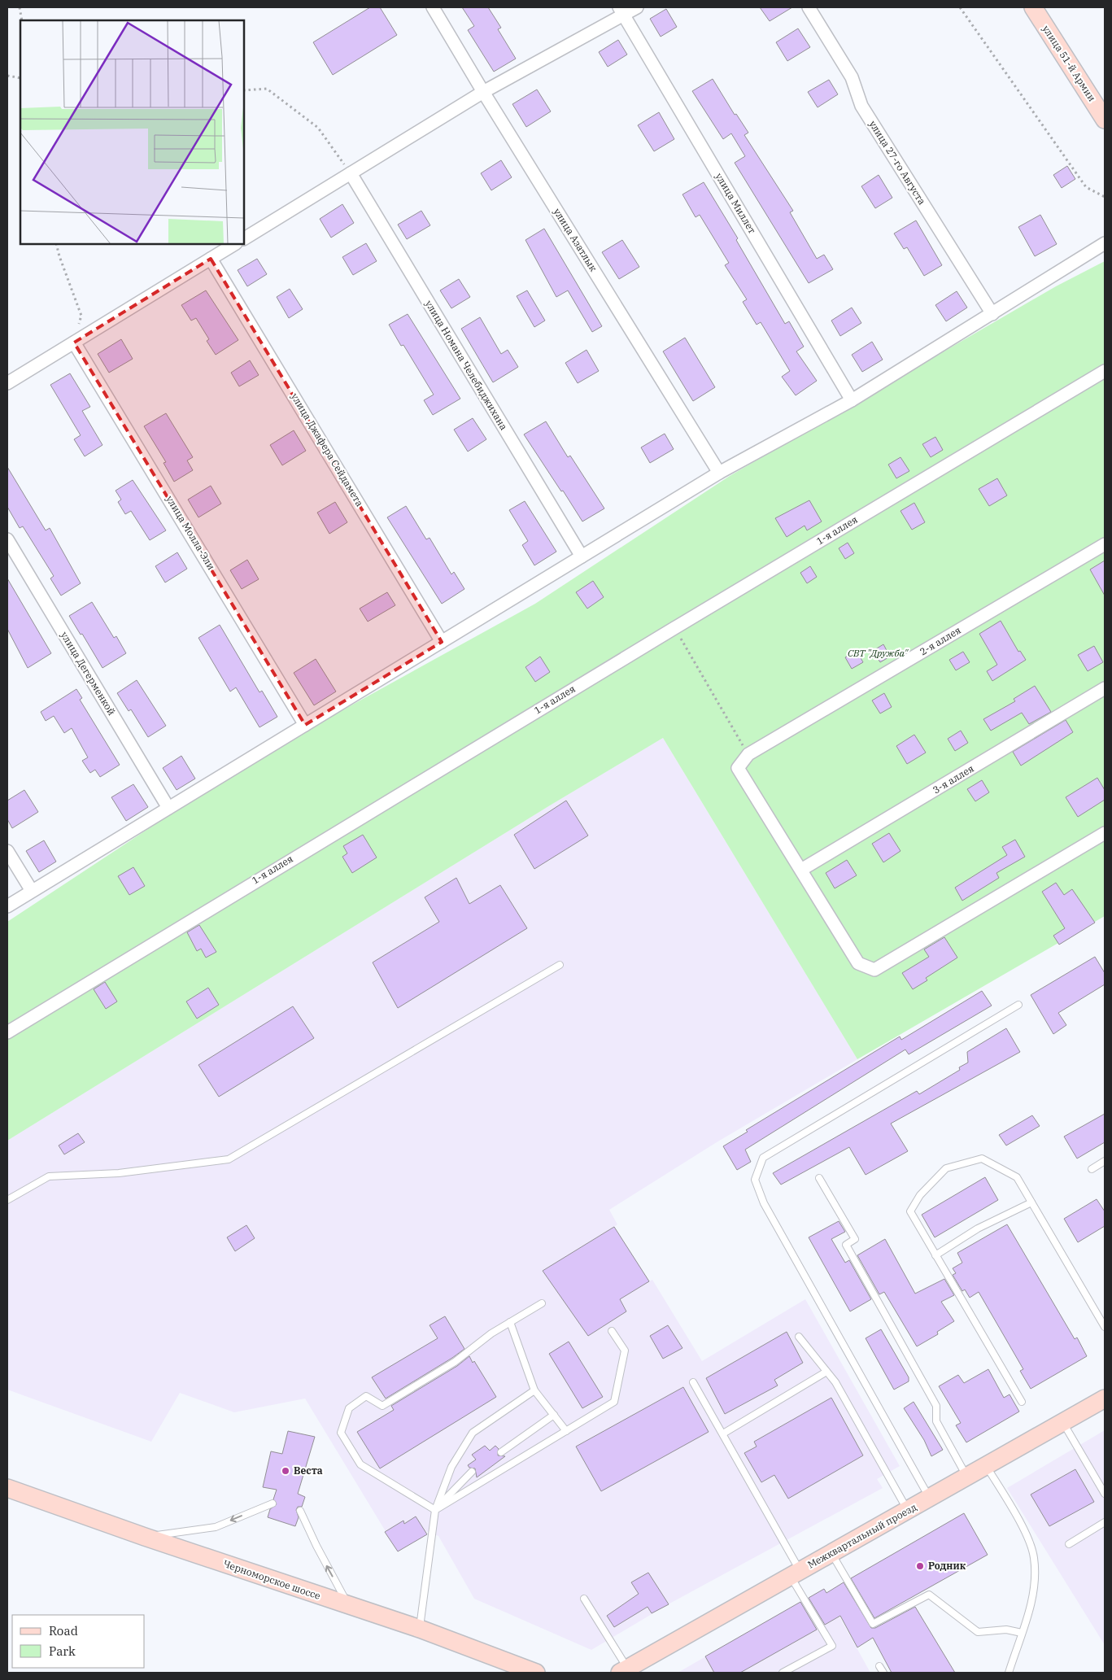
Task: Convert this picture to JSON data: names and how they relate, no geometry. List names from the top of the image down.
{
  "streets": {
    "main road": ["улица 51-й Армии", "Межквартальный проезд", "Черноморское шоссе"],
    "street": [
      "улица 27-го Августа",
      "улица Миллет",
      "улица Азатлык",
      "улица Номана Челебиджихана",
      "улица Джафера Сейдамета",
      "1-я аллея",
      "улица Молла-Эли",
      "2-я аллея",
      "улица Дегерменкой",
      "3-я аллея"
    ]
  },
  "crossings": [
    ["2-я аллея", "3-я аллея"]
  ],
  "parks": ["СВТ \"Дружба\""],
  "places": ["Веста", "Родник"],
  "legend": ["Road", "Park"]
}
